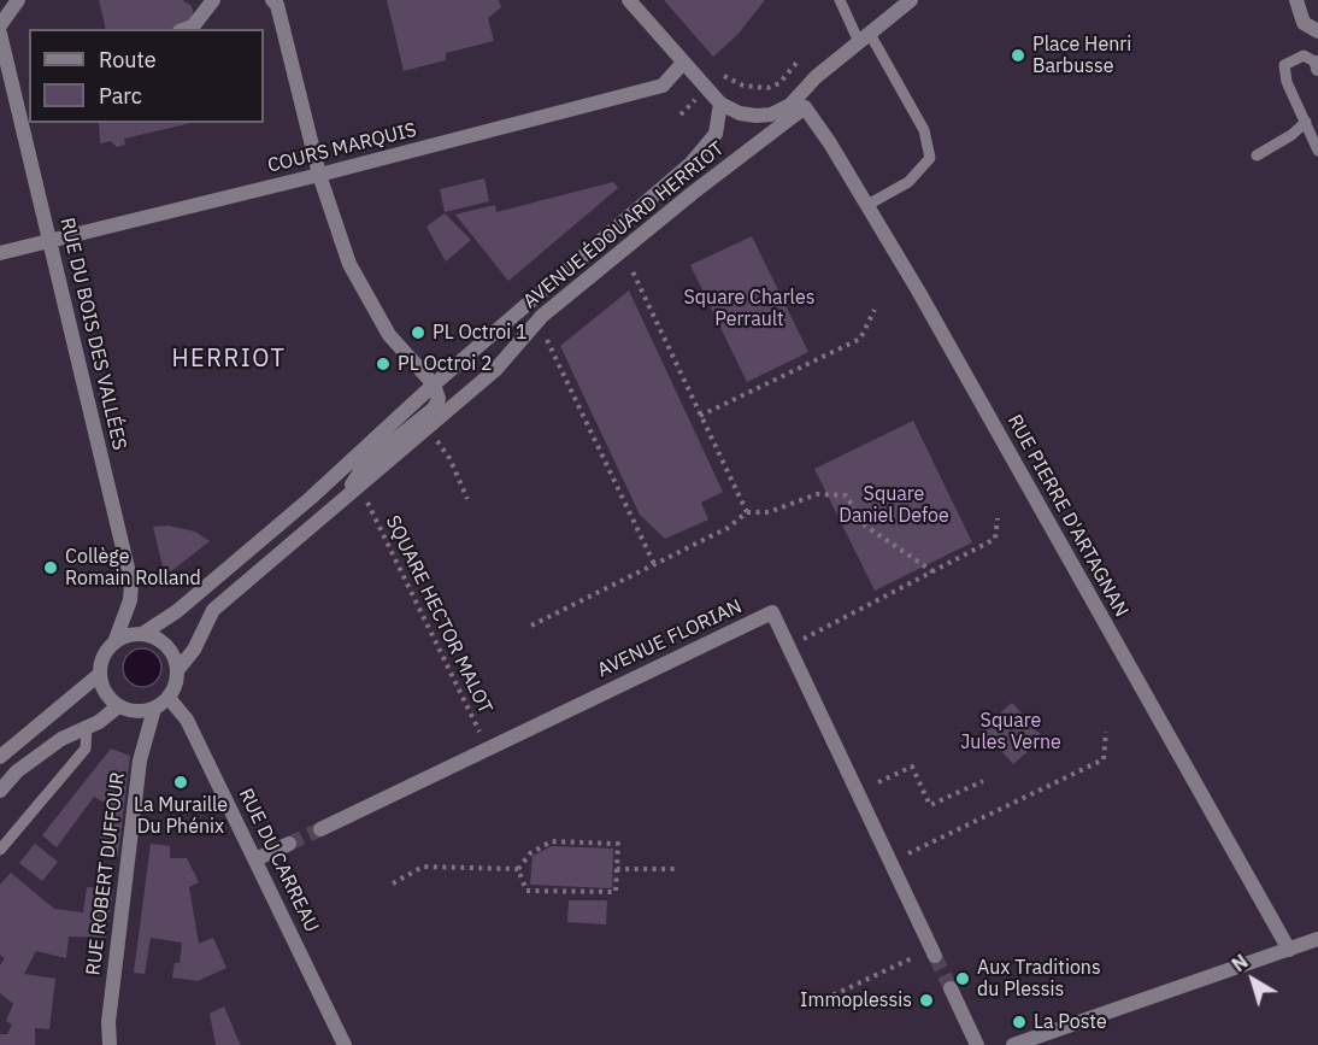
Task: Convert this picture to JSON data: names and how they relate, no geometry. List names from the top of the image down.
{
  "streets": {
    "street": [
      "COURS MARQUIS",
      "AVENUE ÉDOUARD HERRIOT",
      "RUE DU BOIS DES VALLÉES",
      "RUE PIERRE D'ARTAGNAN",
      "AVENUE FLORIAN",
      "RUE DU CARREAU",
      "RUE ROBERT DUFFOUR"
    ],
    "path": ["SQUARE HECTOR MALOT"]
  },
  "crossings": [
    ["COURS MARQUIS", "RUE DU BOIS DES VALLÉES"],
    ["AVENUE ÉDOUARD HERRIOT", "RUE DU BOIS DES VALLÉES"],
    ["AVENUE ÉDOUARD HERRIOT", "RUE PIERRE D'ARTAGNAN"],
    ["AVENUE ÉDOUARD HERRIOT", "RUE DU CARREAU"],
    ["AVENUE ÉDOUARD HERRIOT", "RUE ROBERT DUFFOUR"],
    ["RUE DU BOIS DES VALLÉES", "RUE DU CARREAU"],
    ["RUE DU BOIS DES VALLÉES", "RUE ROBERT DUFFOUR"],
    ["SQUARE HECTOR MALOT", "AVENUE FLORIAN"],
    ["RUE DU CARREAU", "RUE ROBERT DUFFOUR"]
  ],
  "districts": ["HERRIOT"],
  "parks": ["Square Charles Perrault", "Square Daniel Defoe", "Square Jules Verne"],
  "places": [
    "Place Henri Barbusse",
    "PL Octroi 1",
    "PL Octroi 2",
    "Collège Romain Rolland",
    "La Muraille Du Phénix",
    "Aux Traditions du Plessis",
    "Immoplessis",
    "La Poste"
  ],
  "legend": ["Route", "Parc"],
  "north": "top left"
}
